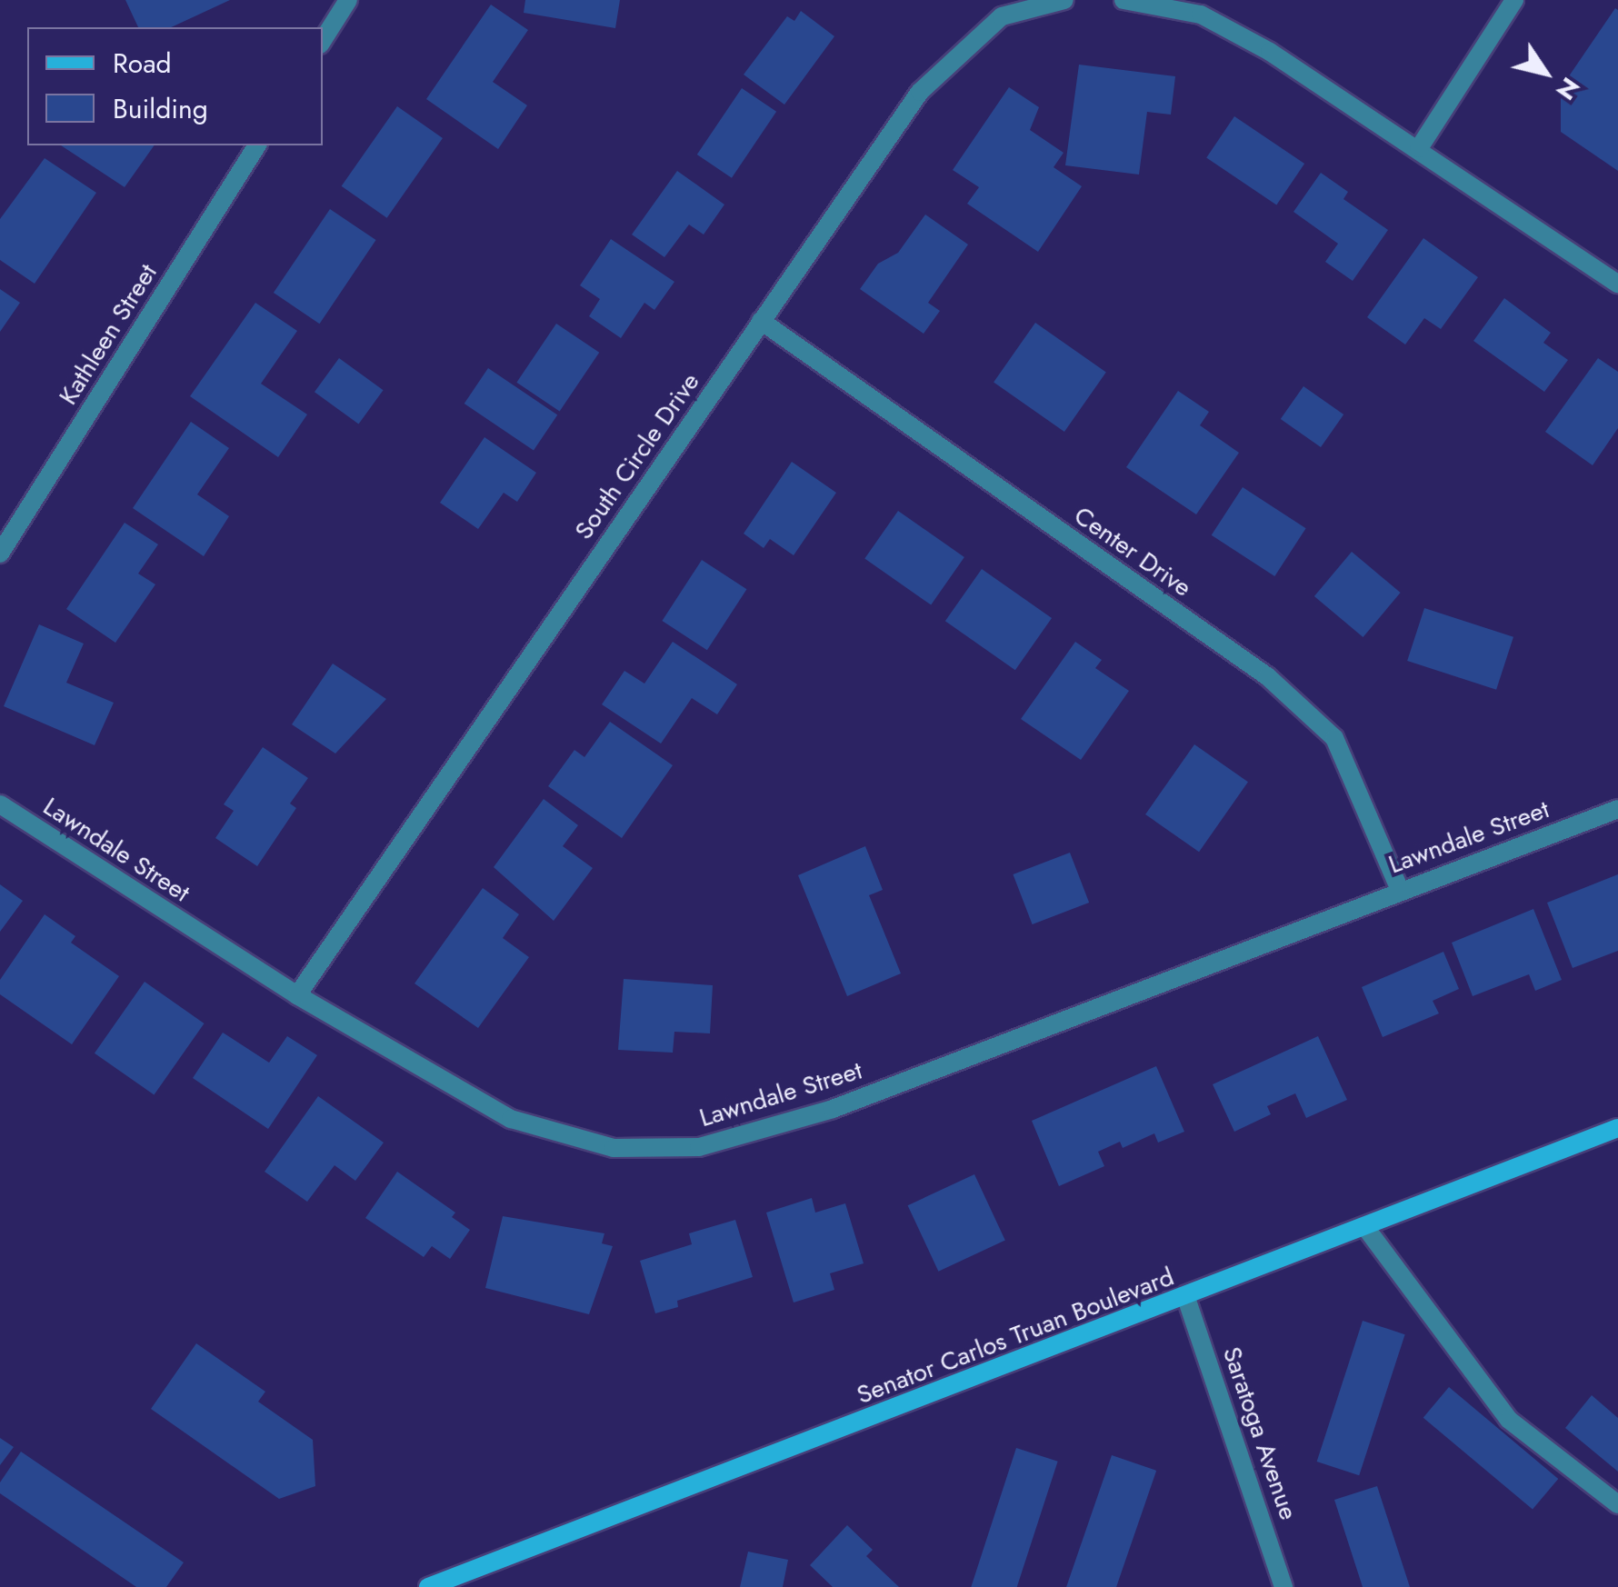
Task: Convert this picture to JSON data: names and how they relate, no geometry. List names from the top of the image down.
{
  "streets": {
    "main road": ["Senator Carlos Truan Boulevard"],
    "street": [
      "Kathleen Street",
      "South Circle Drive",
      "Center Drive",
      "Lawndale Street",
      "Saratoga Avenue"
    ]
  },
  "crossings": [
    ["South Circle Drive", "Center Drive"],
    ["South Circle Drive", "Lawndale Street"],
    ["Center Drive", "Lawndale Street"],
    ["Senator Carlos Truan Boulevard", "Saratoga Avenue"]
  ],
  "legend": ["Road", "Building"],
  "north": "bottom right"
}
